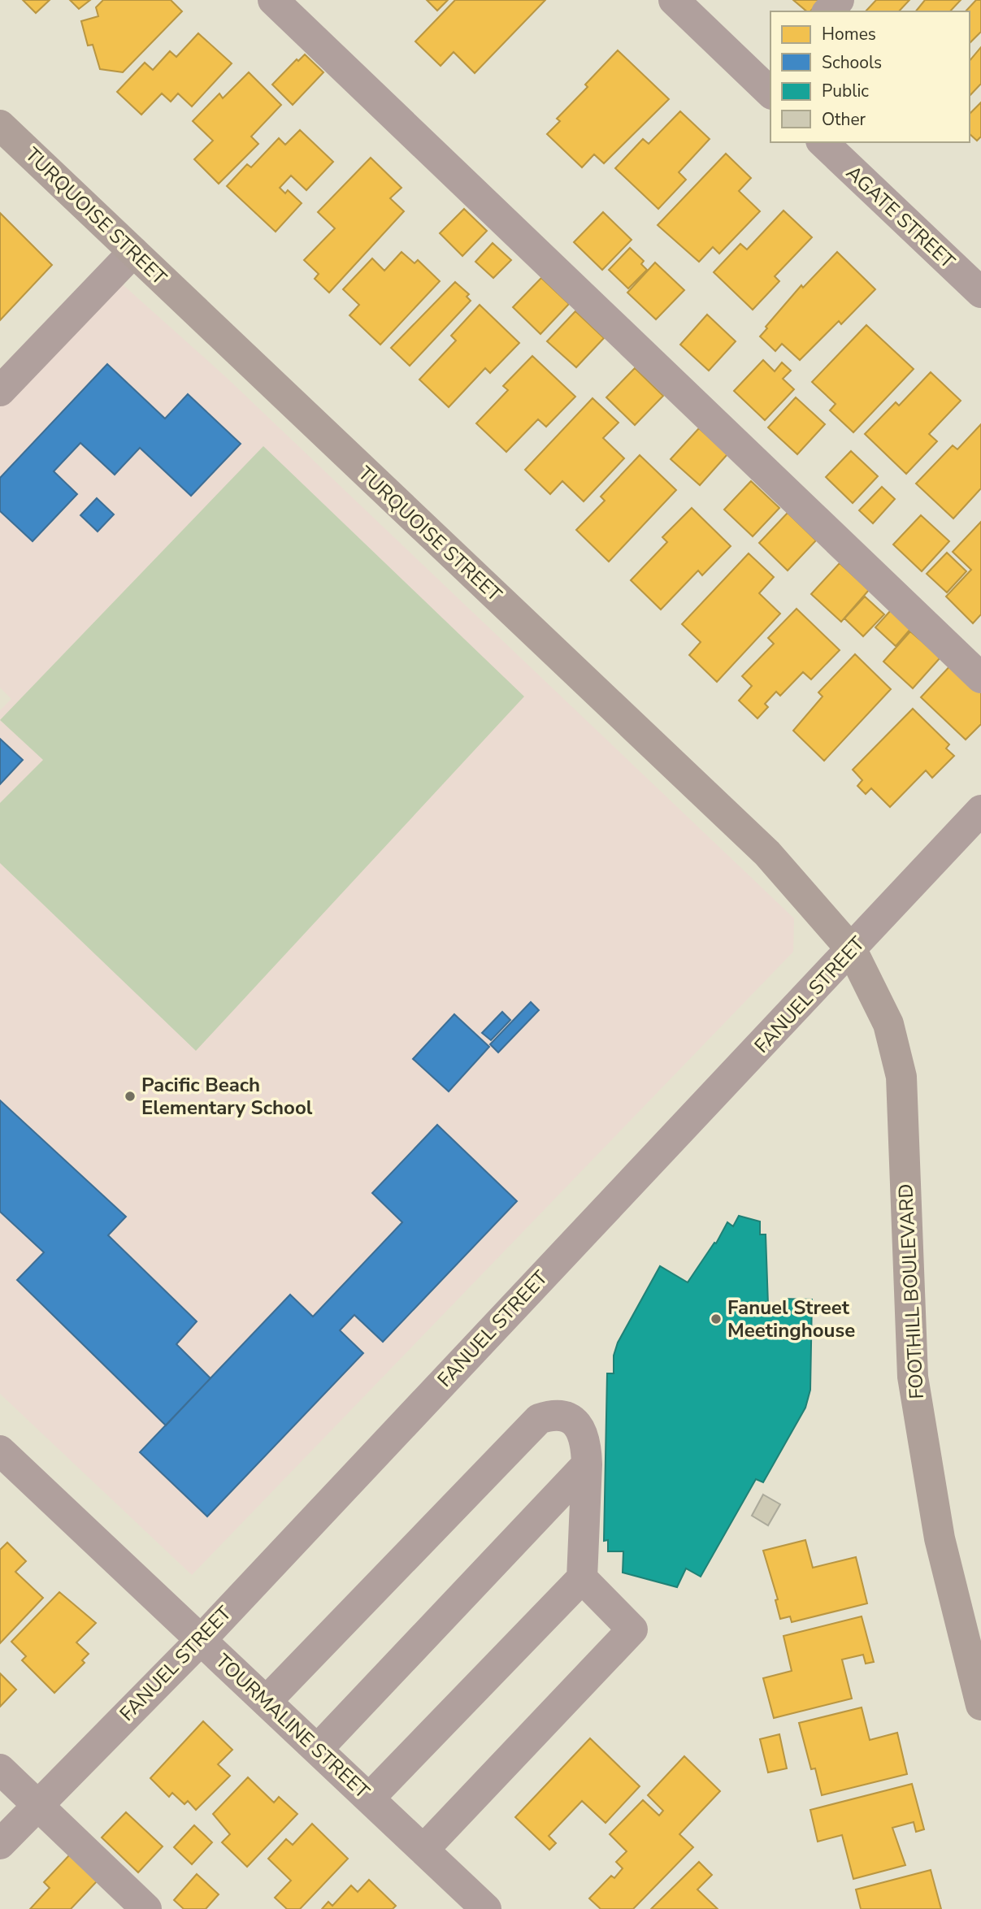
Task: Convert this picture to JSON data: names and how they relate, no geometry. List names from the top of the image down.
{
  "streets": {
    "main road": ["TURQUOISE STREET", "FOOTHILL BOULEVARD"],
    "street": ["AGATE STREET", "FANUEL STREET", "TOURMALINE STREET"]
  },
  "crossings": [
    ["TURQUOISE STREET", "FANUEL STREET"],
    ["TURQUOISE STREET", "FOOTHILL BOULEVARD"],
    ["FANUEL STREET", "FOOTHILL BOULEVARD"],
    ["FANUEL STREET", "TOURMALINE STREET"]
  ],
  "places": ["Pacific Beach Elementary School", "Fanuel Street Meetinghouse"],
  "legend": [
    "Homes",
    "Schools",
    "Public",
    "Other"
  ]
}
